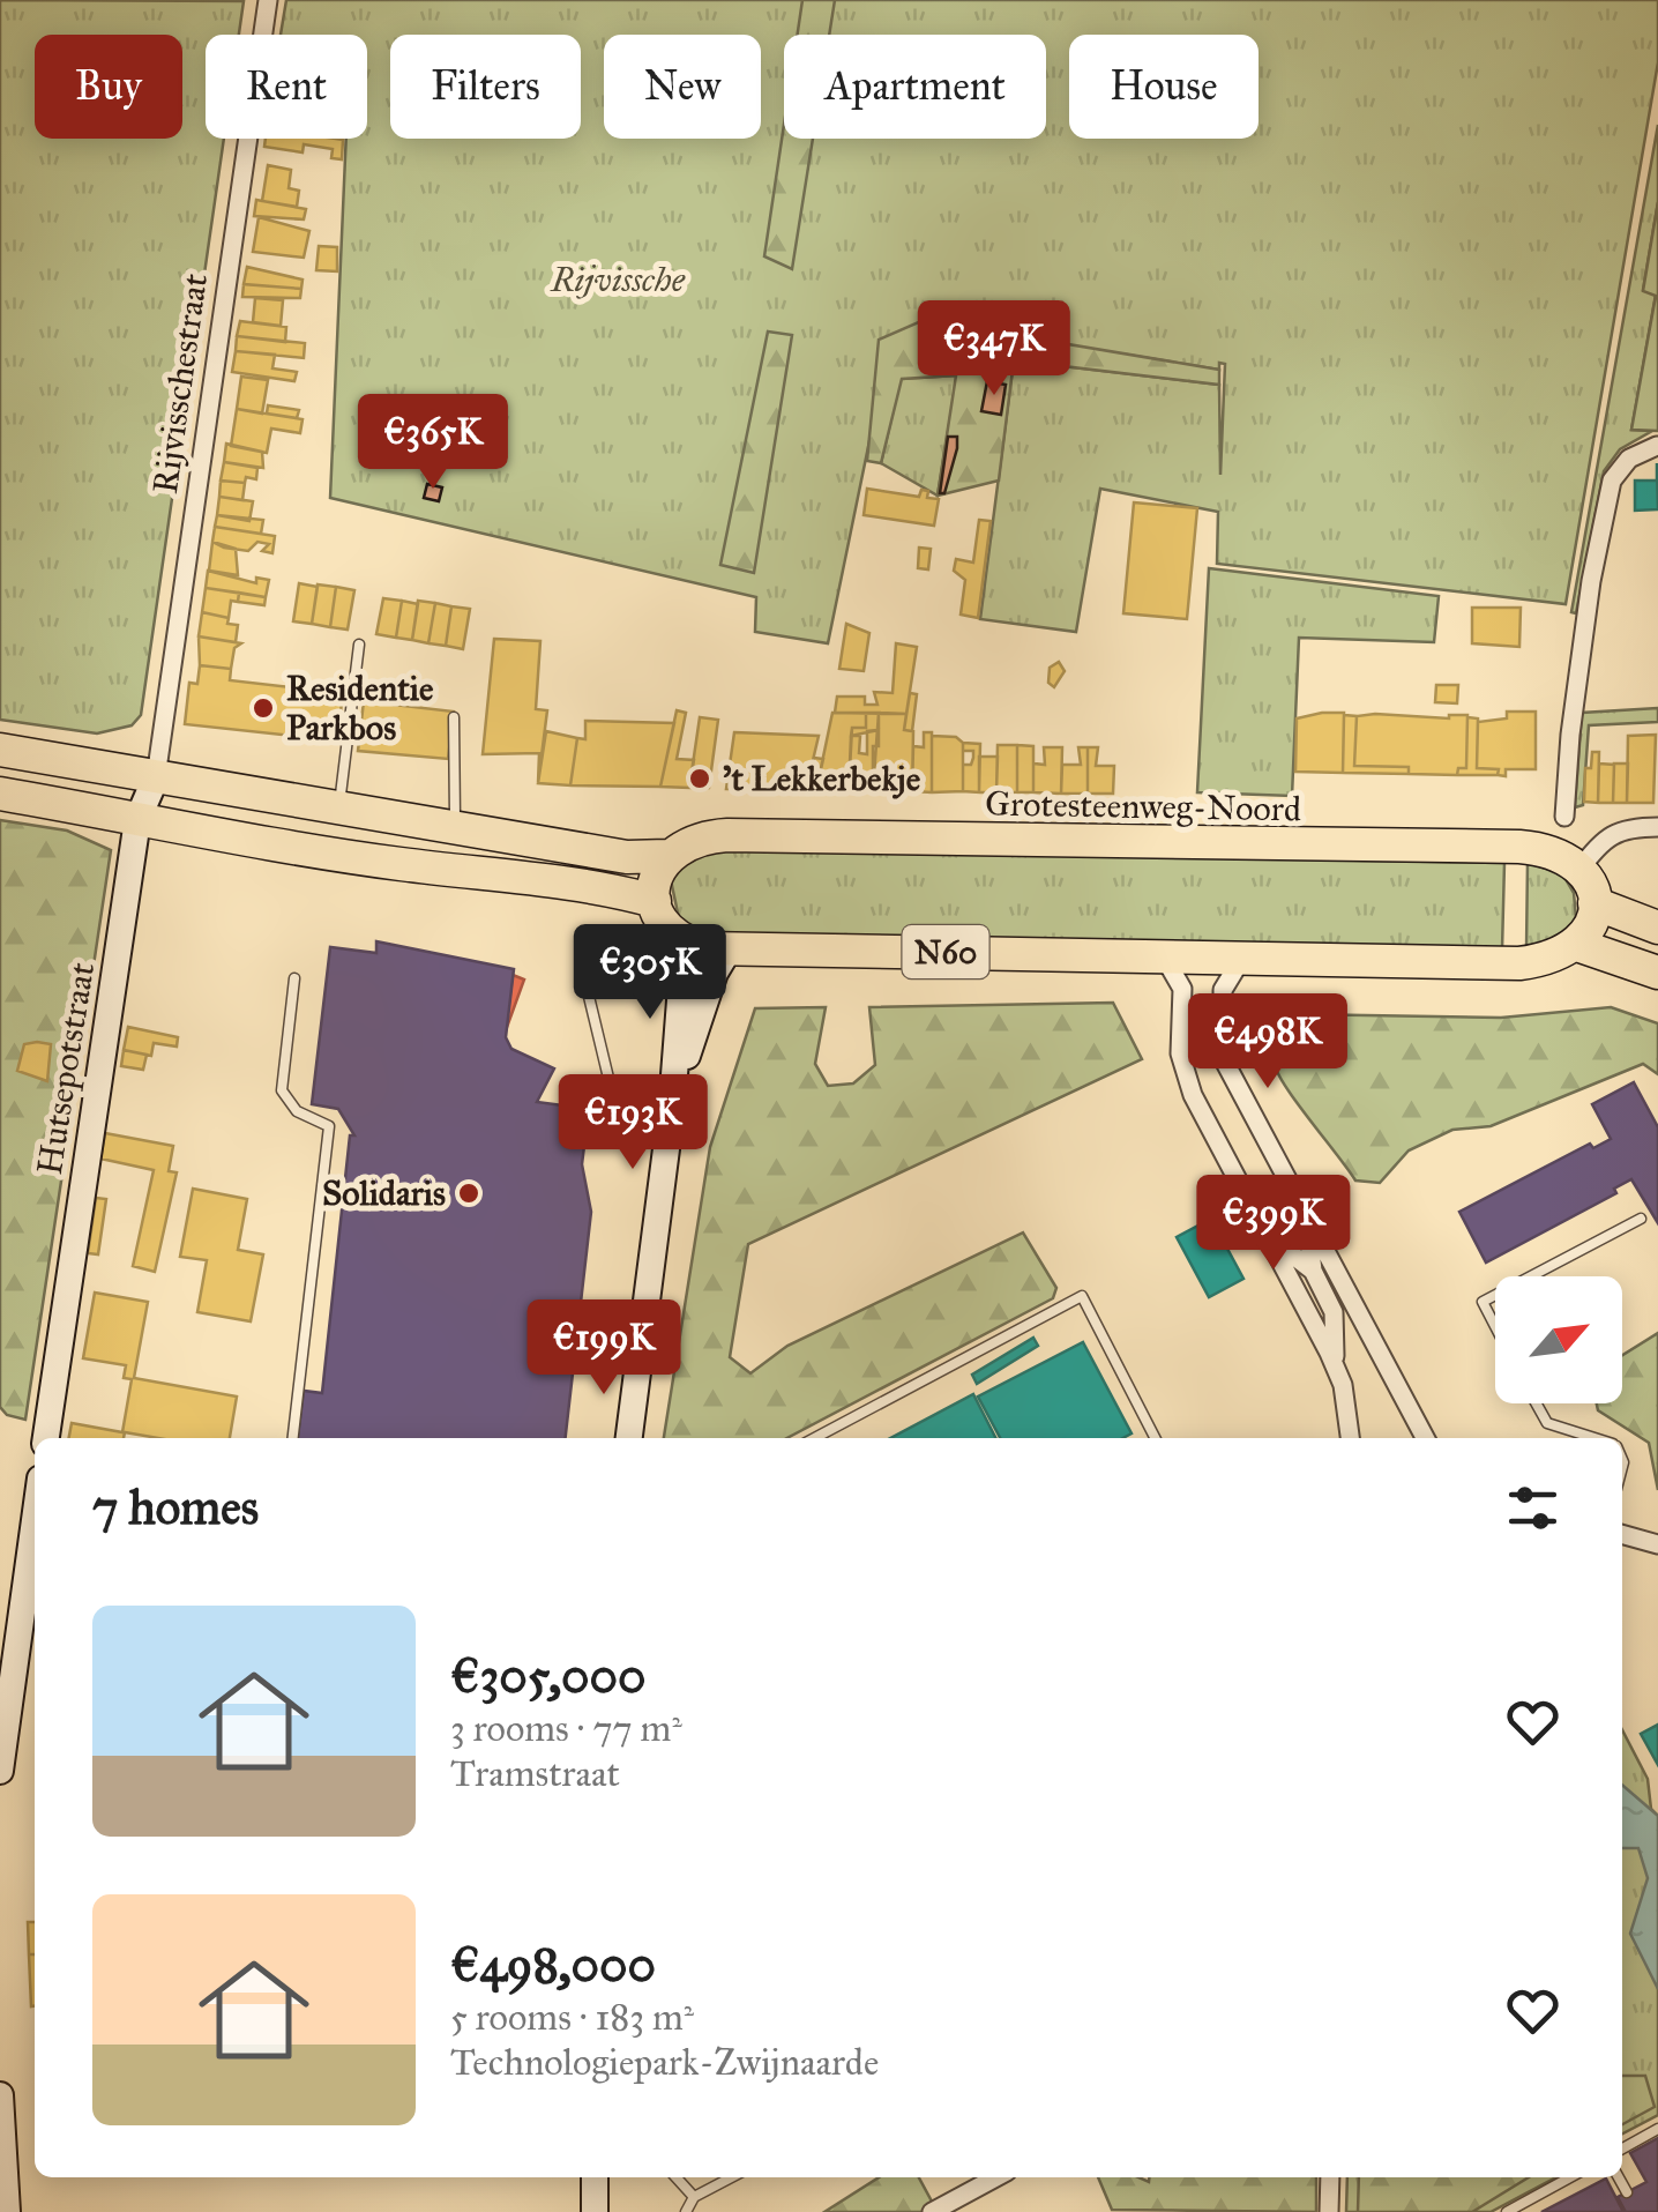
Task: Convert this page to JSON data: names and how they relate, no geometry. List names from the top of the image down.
{
  "streets": {
    "highway": ["Grotesteenweg-Noord", "N60"],
    "street": ["Rijvisschestraat", "Hutsepotstraat"]
  },
  "crossings": [
    ["Rijvisschestraat", "Grotesteenweg-Noord"],
    ["Rijvisschestraat", "Hutsepotstraat"],
    ["Grotesteenweg-Noord", "Hutsepotstraat"]
  ],
  "parks": ["Rijvissche"],
  "places": ["Residentie Parkbos", "'t Lekkerbekje", "Solidaris"],
  "north": "top right",
  "page": {
    "chip": [
      "Buy",
      "Rent",
      "Filters",
      "New",
      "Apartment",
      "House"
    ],
    "price": [
      "€347K",
      "€365K",
      "€305K",
      "€498K",
      "€193K",
      "€399K",
      "€199K"
    ],
    "heading": "7 homes",
    "list": [
      {
        "name": "€305,000",
        "note": "3 rooms · 77 m² · Tramstraat"
      },
      {
        "name": "€498,000",
        "note": "5 rooms · 183 m² · Technologiepark-Zwijnaarde"
      }
    ]
  }
}
